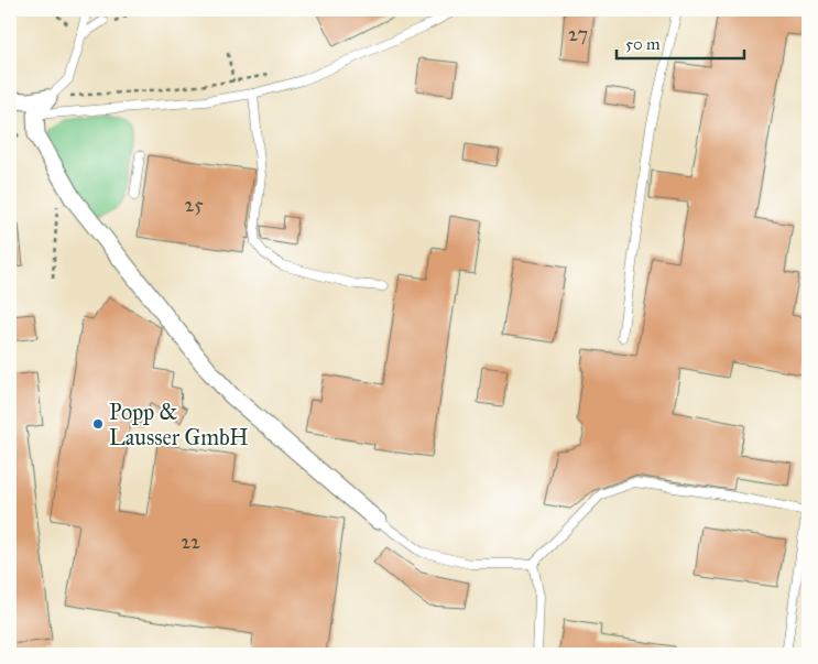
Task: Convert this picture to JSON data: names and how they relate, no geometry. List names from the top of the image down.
{
  "places": ["Popp & Lausser GmbH"],
  "house_numbers": ["27", "25", "22"],
  "scale_bar": "50 m"
}
